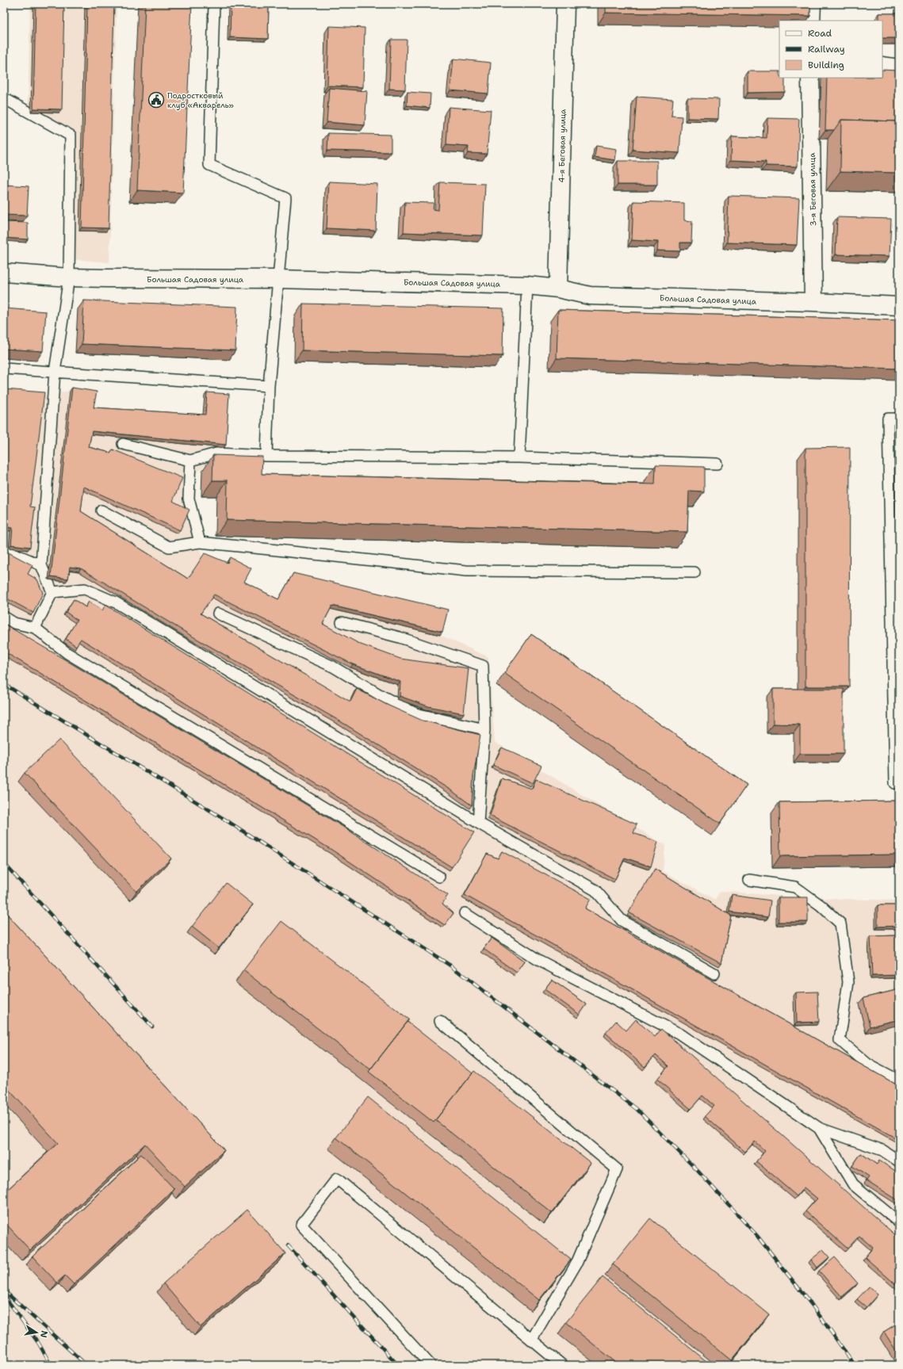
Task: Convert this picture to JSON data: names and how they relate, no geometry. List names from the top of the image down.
{
  "streets": {
    "street": ["4-я Беговая улица", "3-я Беговая улица", "Большая Садовая улица"]
  },
  "crossings": [
    ["4-я Беговая улица", "Большая Садовая улица"],
    ["3-я Беговая улица", "Большая Садовая улица"]
  ],
  "places": {
    "public building": ["Подростковый клуб «Акварель»"]
  },
  "legend": ["Road", "Railway", "Building"],
  "north": "right"
}
